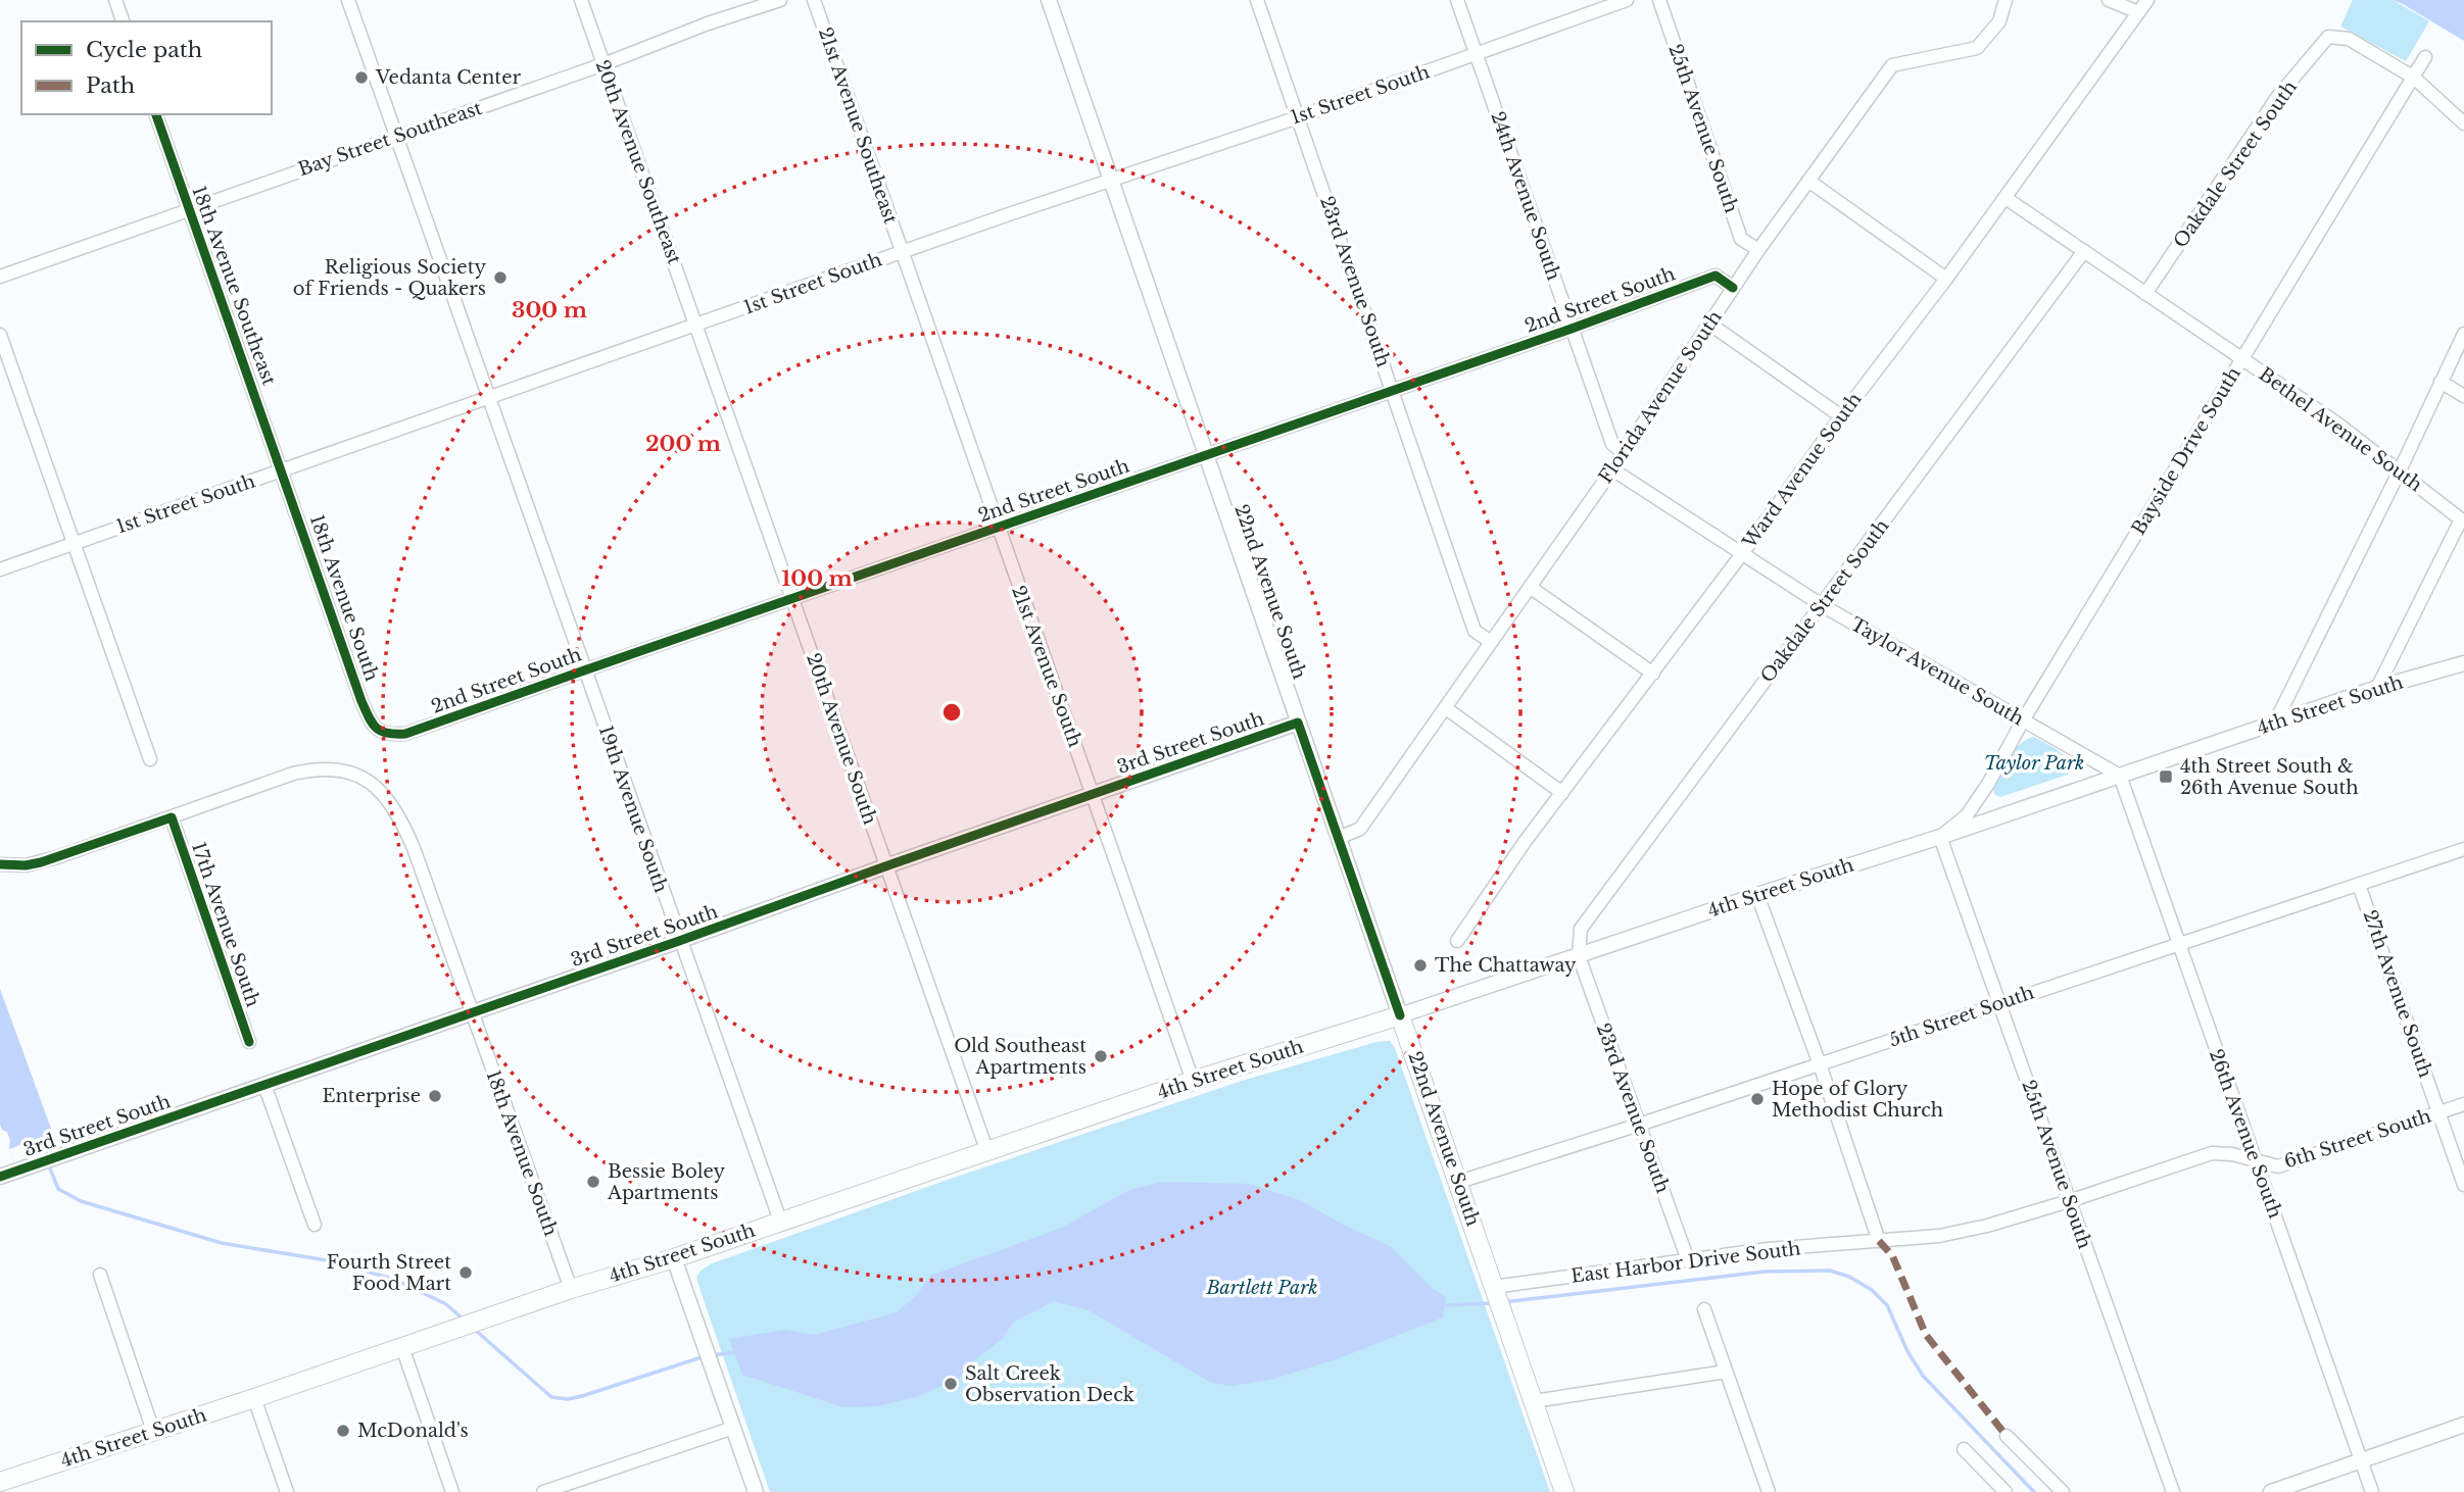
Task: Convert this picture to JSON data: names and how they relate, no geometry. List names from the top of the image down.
{
  "streets": {
    "main road": ["22nd Avenue South", "4th Street South"],
    "street": [
      "1st Street South",
      "21st Avenue Southeast",
      "25th Avenue South",
      "Bay Street Southeast",
      "20th Avenue Southeast",
      "Oakdale Street South",
      "24th Avenue South",
      "23rd Avenue South",
      "18th Avenue Southeast",
      "2nd Street South",
      "Florida Avenue South",
      "Bethel Avenue South",
      "Bayside Drive South",
      "Ward Avenue South",
      "18th Avenue South",
      "21st Avenue South",
      "Taylor Avenue South",
      "20th Avenue South",
      "3rd Street South",
      "19th Avenue South",
      "17th Avenue South",
      "27th Avenue South",
      "5th Street South",
      "26th Avenue South",
      "6th Street South",
      "East Harbor Drive South"
    ]
  },
  "crossings": [
    ["1st Street South", "21st Avenue Southeast"],
    ["1st Street South", "20th Avenue Southeast"],
    ["1st Street South", "24th Avenue South"],
    ["1st Street South", "23rd Avenue South"],
    ["1st Street South", "18th Avenue Southeast"],
    ["1st Street South", "22nd Avenue South"],
    ["1st Street South", "18th Avenue South"],
    ["1st Street South", "21st Avenue South"],
    ["1st Street South", "20th Avenue South"],
    ["1st Street South", "19th Avenue South"],
    ["21st Avenue Southeast", "21st Avenue South"],
    ["25th Avenue South", "Florida Avenue South"],
    ["25th Avenue South", "Bayside Drive South"],
    ["25th Avenue South", "4th Street South"],
    ["25th Avenue South", "5th Street South"],
    ["25th Avenue South", "6th Street South"],
    ["Bay Street Southeast", "20th Avenue Southeast"],
    ["Bay Street Southeast", "18th Avenue Southeast"],
    ["Bay Street Southeast", "19th Avenue South"],
    ["20th Avenue Southeast", "20th Avenue South"],
    ["Oakdale Street South", "23rd Avenue South"],
    ["Oakdale Street South", "Bethel Avenue South"],
    ["Oakdale Street South", "Bayside Drive South"],
    ["Oakdale Street South", "Taylor Avenue South"],
    ["Oakdale Street South", "4th Street South"],
    ["24th Avenue South", "2nd Street South"],
    ["24th Avenue South", "Florida Avenue South"],
    ["23rd Avenue South", "2nd Street South"],
    ["23rd Avenue South", "Florida Avenue South"],
    ["23rd Avenue South", "4th Street South"],
    ["23rd Avenue South", "5th Street South"],
    ["23rd Avenue South", "East Harbor Drive South"],
    ["18th Avenue Southeast", "18th Avenue South"],
    ["2nd Street South", "Florida Avenue South"],
    ["2nd Street South", "22nd Avenue South"],
    ["2nd Street South", "18th Avenue South"],
    ["2nd Street South", "21st Avenue South"],
    ["2nd Street South", "20th Avenue South"],
    ["2nd Street South", "19th Avenue South"],
    ["Florida Avenue South", "22nd Avenue South"],
    ["Florida Avenue South", "Taylor Avenue South"],
    ["Bethel Avenue South", "Bayside Drive South"],
    ["Bethel Avenue South", "Ward Avenue South"],
    ["Bethel Avenue South", "4th Street South"],
    ["Bayside Drive South", "Taylor Avenue South"],
    ["Bayside Drive South", "4th Street South"],
    ["Ward Avenue South", "Taylor Avenue South"],
    ["22nd Avenue South", "4th Street South"],
    ["22nd Avenue South", "3rd Street South"],
    ["22nd Avenue South", "5th Street South"],
    ["22nd Avenue South", "East Harbor Drive South"],
    ["18th Avenue South", "4th Street South"],
    ["18th Avenue South", "3rd Street South"],
    ["18th Avenue South", "17th Avenue South"],
    ["21st Avenue South", "4th Street South"],
    ["21st Avenue South", "3rd Street South"],
    ["Taylor Avenue South", "4th Street South"],
    ["Taylor Avenue South", "26th Avenue South"],
    ["4th Street South", "20th Avenue South"],
    ["4th Street South", "19th Avenue South"],
    ["4th Street South", "26th Avenue South"],
    ["20th Avenue South", "3rd Street South"],
    ["3rd Street South", "19th Avenue South"],
    ["27th Avenue South", "5th Street South"],
    ["27th Avenue South", "6th Street South"],
    ["5th Street South", "26th Avenue South"],
    ["26th Avenue South", "6th Street South"],
    ["6th Street South", "East Harbor Drive South"]
  ],
  "parks": ["Taylor Park", "Bartlett Park"],
  "places": {
    "other": [
      "Vedanta Center",
      "Religious Society of Friends - Quakers",
      "The Chattaway",
      "Old Southeast Apartments",
      "Enterprise",
      "Hope of Glory Methodist Church",
      "Bessie Boley Apartments",
      "Fourth Street Food Mart",
      "Salt Creek Observation Deck",
      "McDonald's"
    ],
    "transit": ["4th Street South & 26th Avenue South"]
  },
  "legend": ["Cycle path", "Path"],
  "rings": ["300 m", "200 m", "100 m"]
}
